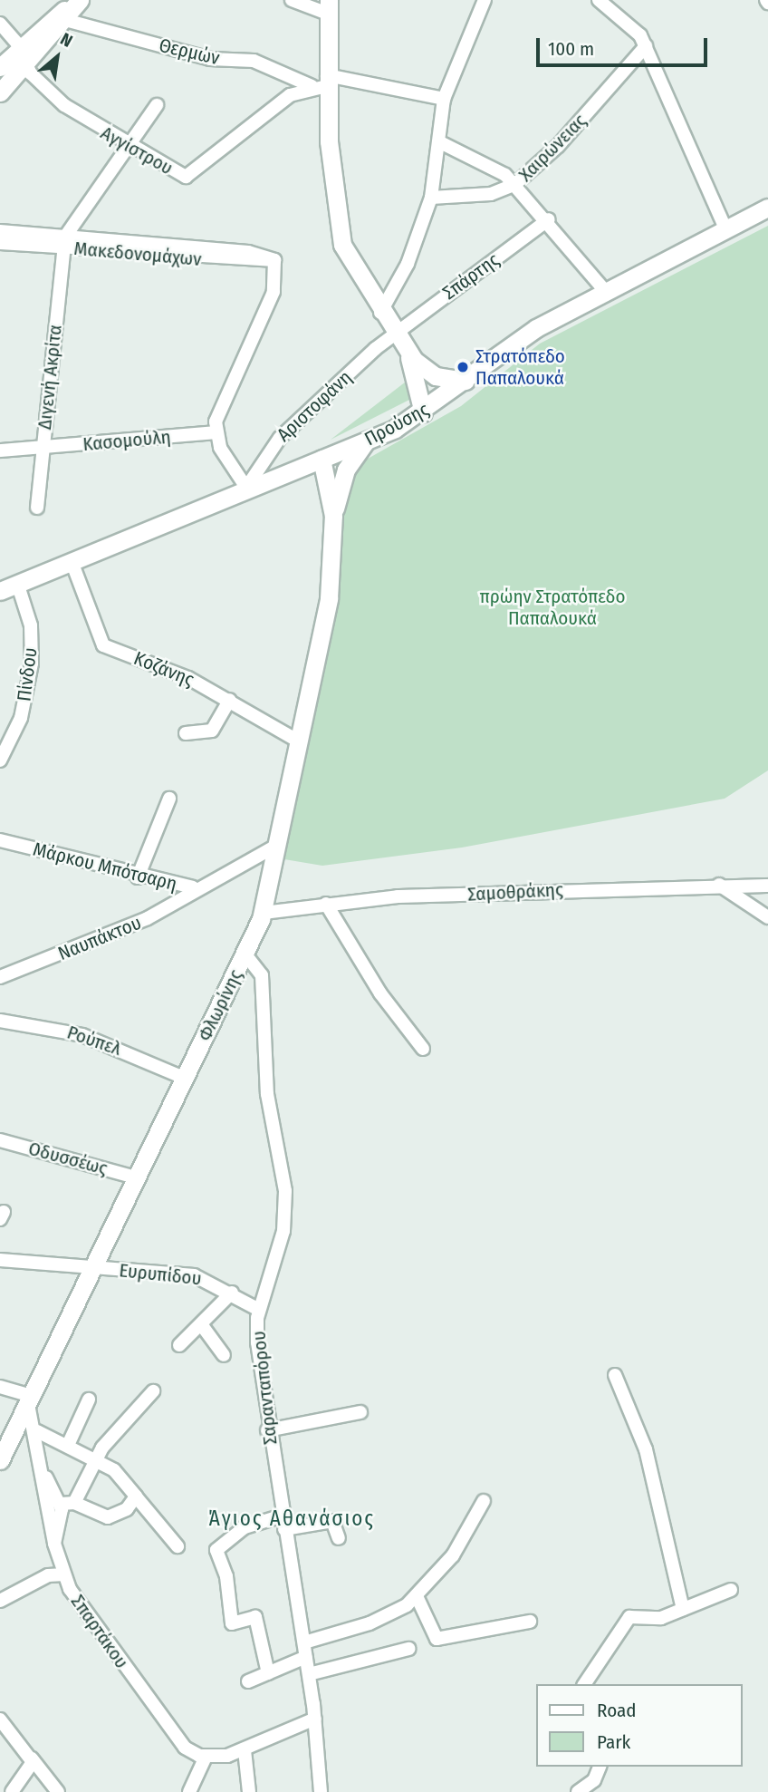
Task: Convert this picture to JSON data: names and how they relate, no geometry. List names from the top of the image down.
{
  "streets": {
    "main road": ["Προύσης", "Φλωρίνης"],
    "street": [
      "Θερμών",
      "Χαιρώνειας",
      "Αγγίστρου",
      "Μακεδονομάχων",
      "Σπάρτης",
      "Διγενή Ακρίτα",
      "Αριστοφάνη",
      "Κασομούλη",
      "Κοζάνης",
      "Πίνδου",
      "Μάρκου Μπότσαρη",
      "Σαμοθράκης",
      "Ναυπάκτου",
      "Ρούπελ",
      "Οδυσσέως",
      "Ευρυπίδου",
      "Σαρανταπόρου",
      "Σπαρτάκου"
    ]
  },
  "crossings": [
    ["Θερμών", "Αγγίστρου"],
    ["Μακεδονομάχων", "Διγενή Ακρίτα"],
    ["Σπάρτης", "Αριστοφάνη"],
    ["Διγενή Ακρίτα", "Κασομούλη"],
    ["Αριστοφάνη", "Προύσης"],
    ["Προύσης", "Κοζάνης"],
    ["Προύσης", "Πίνδου"],
    ["Προύσης", "Φλωρίνης"],
    ["Κοζάνης", "Φλωρίνης"],
    ["Μάρκου Μπότσαρη", "Ναυπάκτου"],
    ["Μάρκου Μπότσαρη", "Φλωρίνης"],
    ["Σαμοθράκης", "Φλωρίνης"],
    ["Φλωρίνης", "Ρούπελ"],
    ["Φλωρίνης", "Οδυσσέως"],
    ["Φλωρίνης", "Ευρυπίδου"],
    ["Φλωρίνης", "Σαρανταπόρου"],
    ["Φλωρίνης", "Σπαρτάκου"],
    ["Ευρυπίδου", "Σαρανταπόρου"]
  ],
  "districts": ["Άγιος Αθανάσιος"],
  "parks": ["πρώην Στρατόπεδο Παπαλουκά"],
  "places": ["Στρατόπεδο Παπαλουκά"],
  "legend": ["Road", "Park"],
  "scale_bar": "100 m",
  "north": "top right"
}
